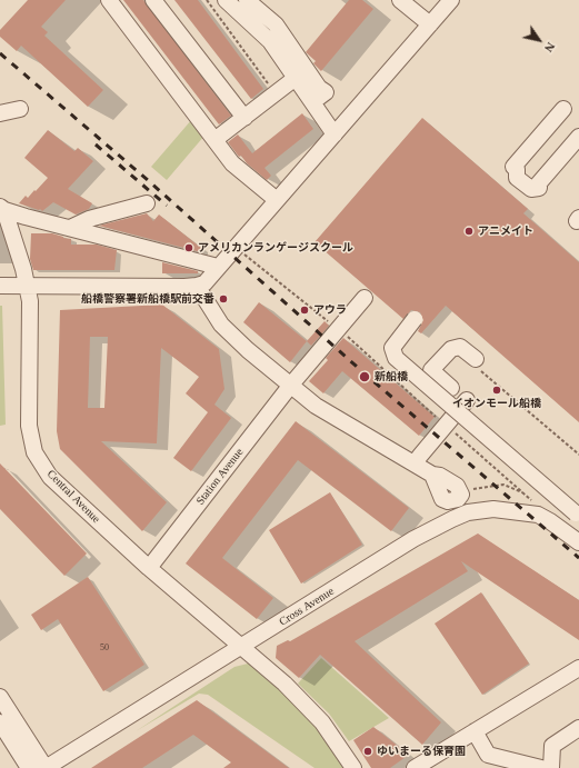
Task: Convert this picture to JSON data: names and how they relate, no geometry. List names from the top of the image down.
{
  "streets": {
    "street": ["Station Avenue", "Central Avenue", "Cross Avenue"]
  },
  "crossings": [
    ["Station Avenue", "Central Avenue"],
    ["Central Avenue", "Cross Avenue"]
  ],
  "places": [
    "アニメイト",
    "アメリカンランゲージスクール",
    "船橋警察署新船橋駅前交番",
    "アウラ",
    "新船橋",
    "イオンモール船橋",
    "ゆいまーる保育園"
  ],
  "house_numbers": ["50"],
  "north": "bottom right"
}
